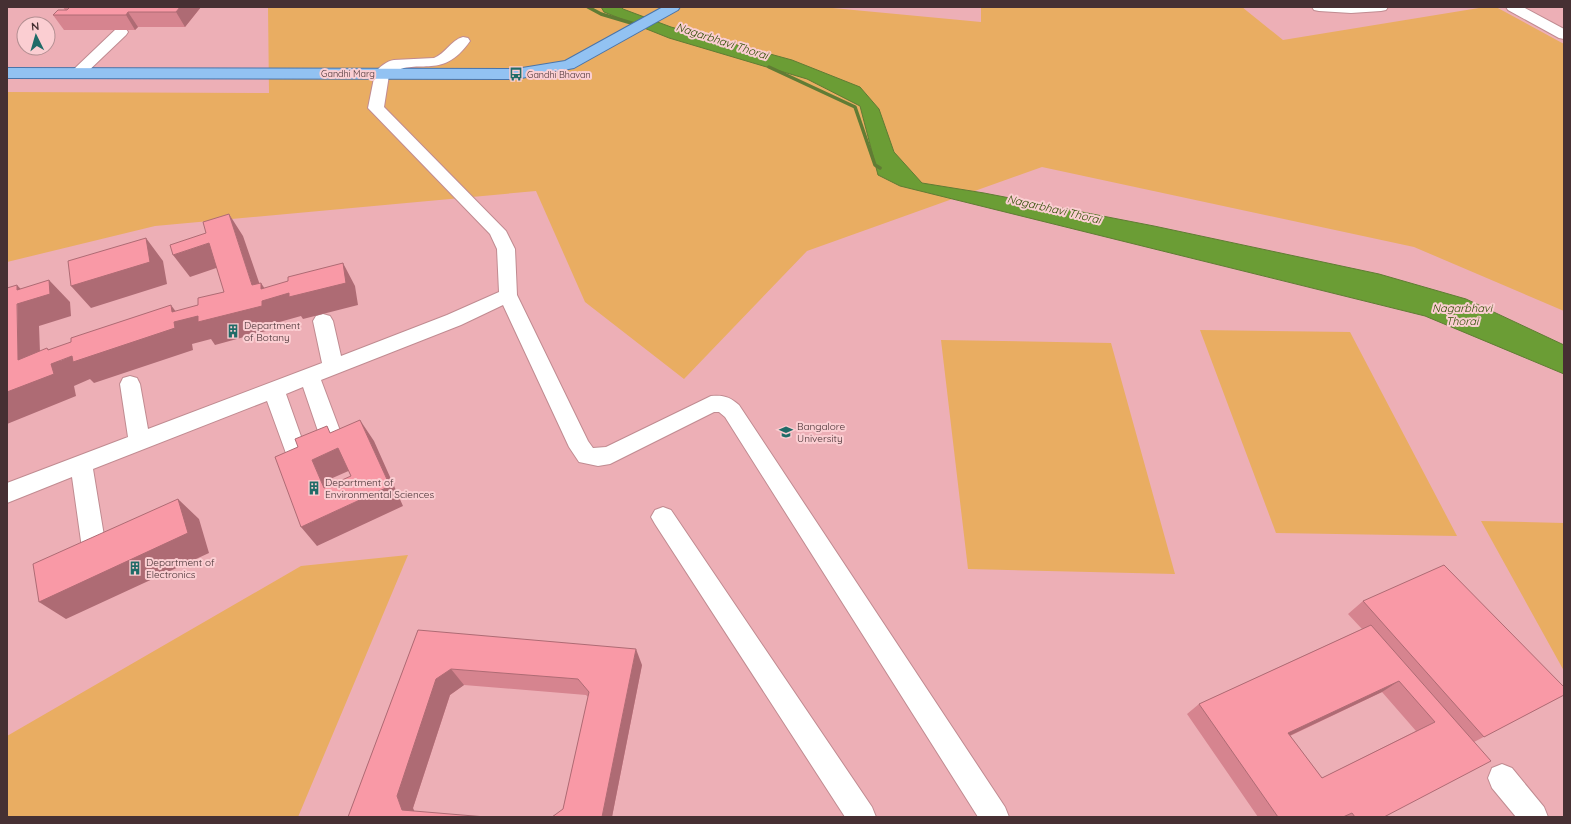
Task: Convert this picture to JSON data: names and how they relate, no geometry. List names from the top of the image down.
{
  "streets": {
    "main road": ["Gandhi Marg"]
  },
  "water": ["Nagarbhavi Thorai"],
  "places": {
    "bus stop": ["Gandhi Bhavan"],
    "building": ["Department of Botany", "Department of Environmental Sciences", "Department of Electronics"],
    "school or university": ["Bangalore University"]
  },
  "north": "top"
}
